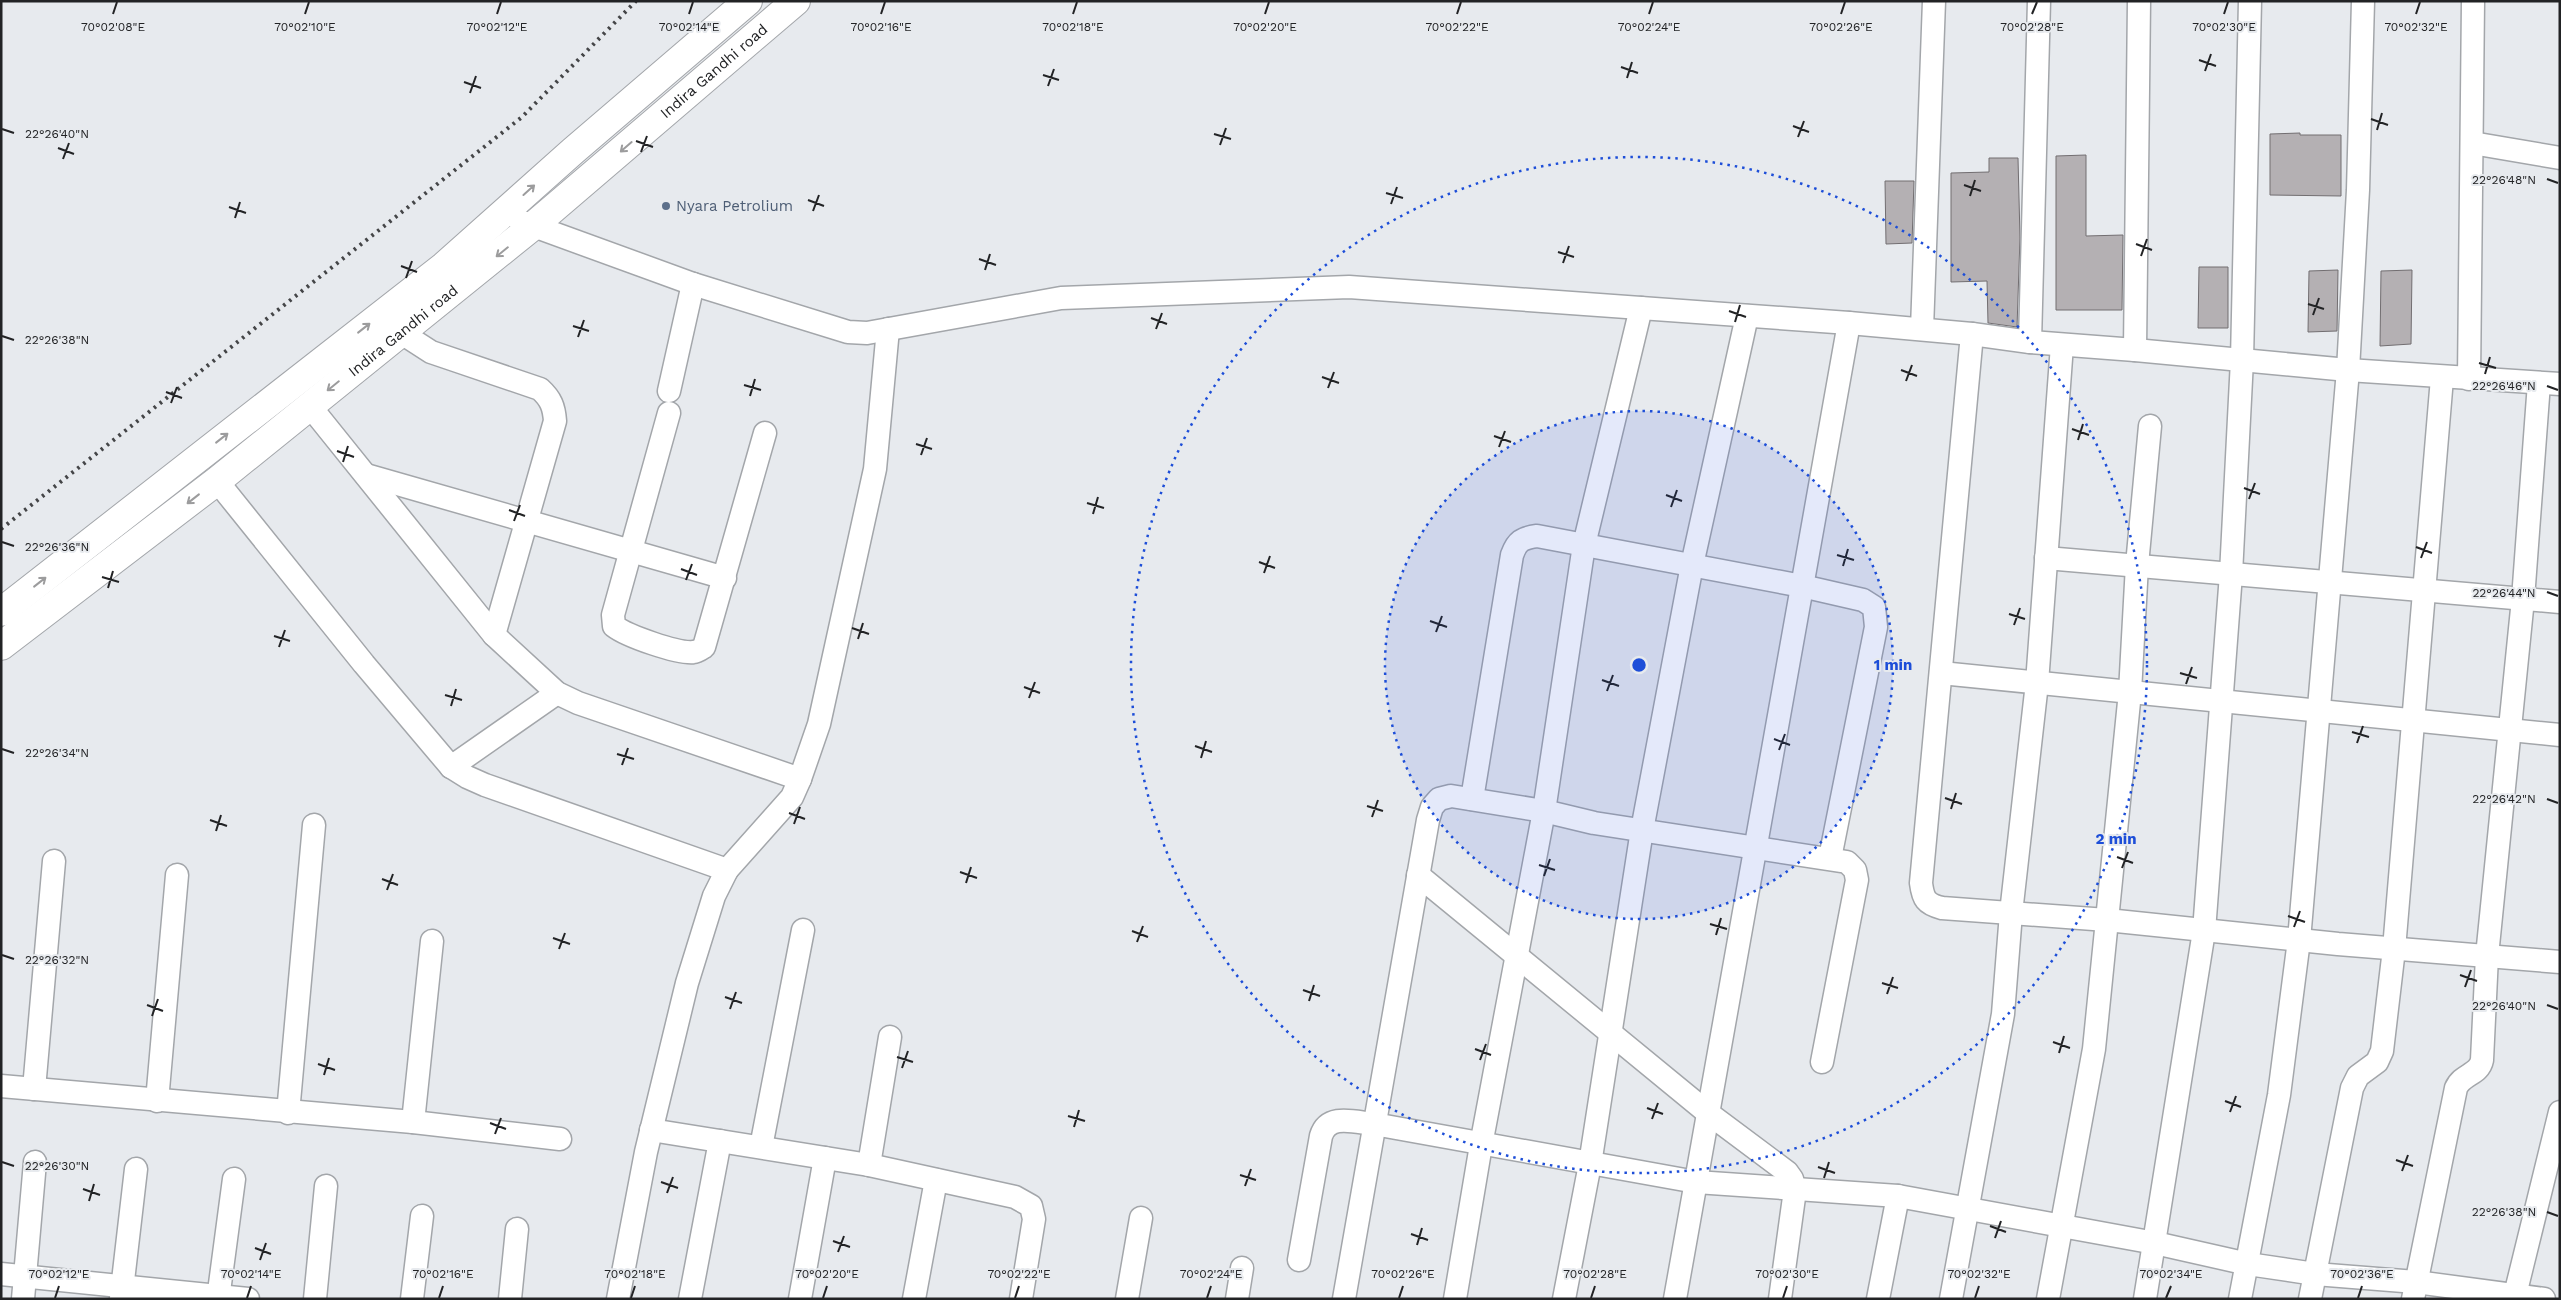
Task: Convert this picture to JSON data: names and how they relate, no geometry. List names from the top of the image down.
{
  "streets": {
    "main road": ["Indira Gandhi road"]
  },
  "places": ["Nyara Petrolium"],
  "coordinates": [
    "70°02'10\"E",
    "70°02'12\"E",
    "70°02'14\"E",
    "70°02'16\"E",
    "70°02'18\"E",
    "70°02'20\"E",
    "70°02'22\"E",
    "70°02'24\"E",
    "70°02'26\"E",
    "70°02'28\"E",
    "70°02'30\"E",
    "70°02'32\"E",
    "70°02'08\"E",
    "22°26'40\"N",
    "22°26'48\"N",
    "22°26'38\"N",
    "22°26'46\"N",
    "22°26'36\"N",
    "22°26'44\"N",
    "22°26'34\"N",
    "22°26'42\"N",
    "22°26'32\"N",
    "22°26'30\"N",
    "70°02'34\"E",
    "70°02'36\"E"
  ],
  "rings": ["1 min", "2 min"]
}
